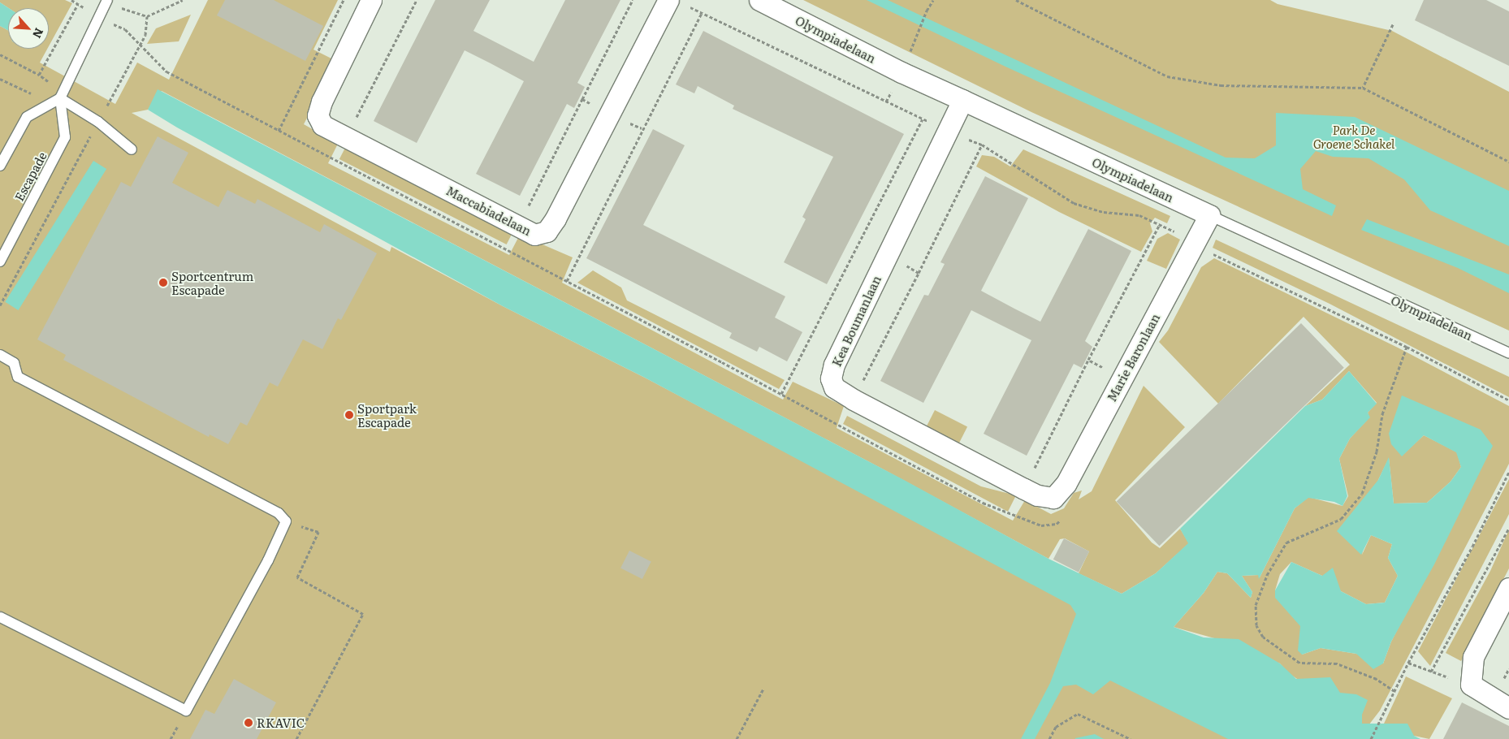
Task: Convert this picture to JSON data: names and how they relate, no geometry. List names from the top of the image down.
{
  "streets": {
    "street": [
      "Olympiadelaan",
      "Maccabiadelaan",
      "Kea Boumanlaan",
      "Marie Baronlaan"
    ],
    "lane": ["Escapade"]
  },
  "crossings": [
    ["Olympiadelaan", "Kea Boumanlaan"],
    ["Olympiadelaan", "Marie Baronlaan"],
    ["Kea Boumanlaan", "Marie Baronlaan"]
  ],
  "parks": ["Park De Groene Schakel"],
  "places": ["Sportcentrum Escapade", "Sportpark Escapade", "RKAVIC"],
  "north": "bottom right"
}
